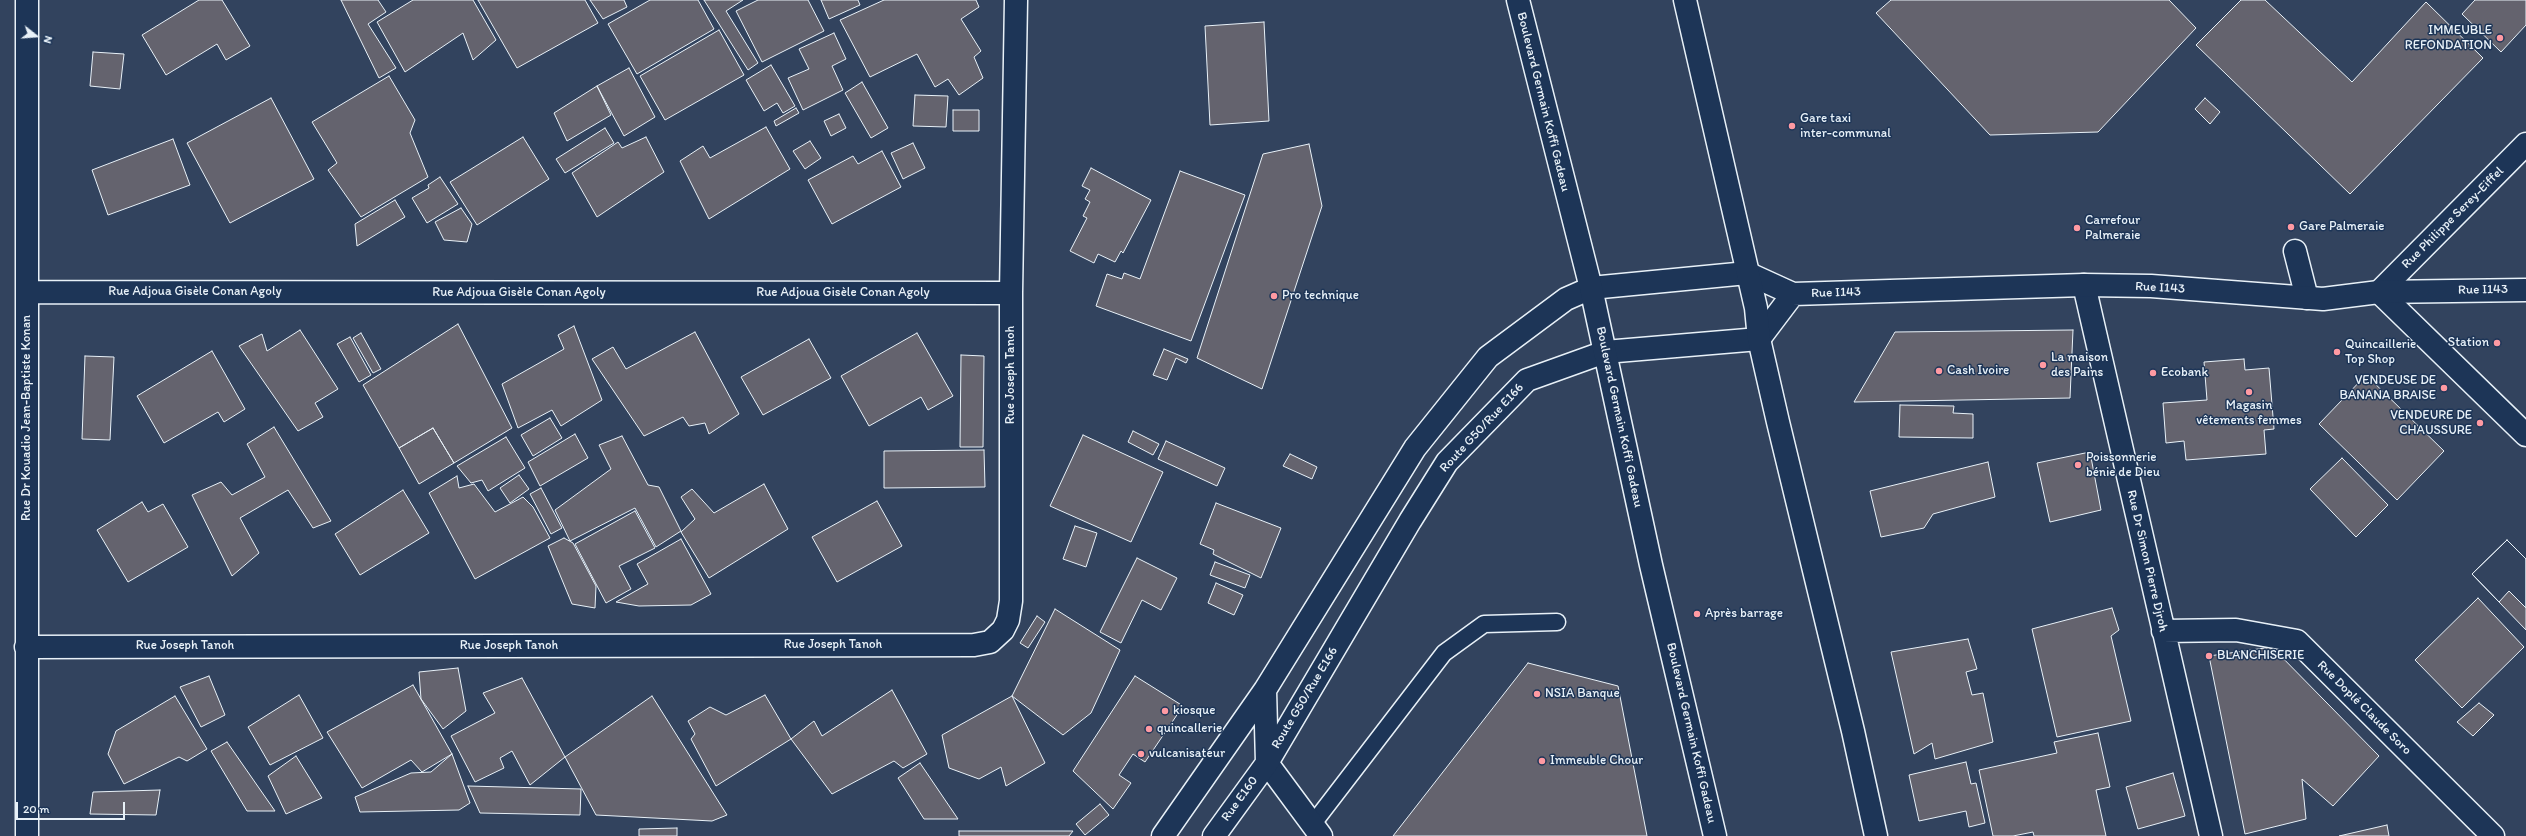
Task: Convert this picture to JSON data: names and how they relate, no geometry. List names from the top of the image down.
{
  "streets": {
    "street": [
      "Boulevard Germain Koffi Gadeau",
      "Rue Philippe Serey-Eiffel",
      "Rue I143",
      "Rue Adjoua Gisèle Conan Agoly",
      "Rue Joseph Tanoh",
      "Rue Dr Kouadio Jean-Baptiste Konan",
      "Route G50/Rue E166",
      "Rue Dr Simon Pierre Djroh",
      "Rue Doplé Claude Soro",
      "Rue E160"
    ]
  },
  "crossings": [
    ["Boulevard Germain Koffi Gadeau", "Route G50/Rue E166"],
    ["Rue Philippe Serey-Eiffel", "Rue I143"],
    ["Rue I143", "Rue Dr Simon Pierre Djroh"],
    ["Rue Adjoua Gisèle Conan Agoly", "Rue Joseph Tanoh"],
    ["Rue Adjoua Gisèle Conan Agoly", "Rue Dr Kouadio Jean-Baptiste Konan"],
    ["Rue Joseph Tanoh", "Rue Dr Kouadio Jean-Baptiste Konan"],
    ["Route G50/Rue E166", "Rue E160"],
    ["Rue Dr Simon Pierre Djroh", "Rue Doplé Claude Soro"]
  ],
  "places": [
    "IMMEUBLE REFONDATION",
    "Gare taxi inter-communal",
    "Gare Palmeraie",
    "Carrefour Palmeraie",
    "Pro technique",
    "Station",
    "Quincaillerie Top Shop",
    "La maison des Pains",
    "Cash Ivoire",
    "Ecobank",
    "VENDEUSE DE BANANA BRAISE",
    "Magasin vêtements femmes",
    "VENDEURE DE CHAUSSURE",
    "Poissonnerie bénie de Dieu",
    "Après barrage",
    "BLANCHISERIE",
    "NSIA Banque",
    "kiosque",
    "quincallerie",
    "vulcanisateur",
    "Immeuble Chour"
  ],
  "scale_bar": "20 m",
  "north": "right"
}
